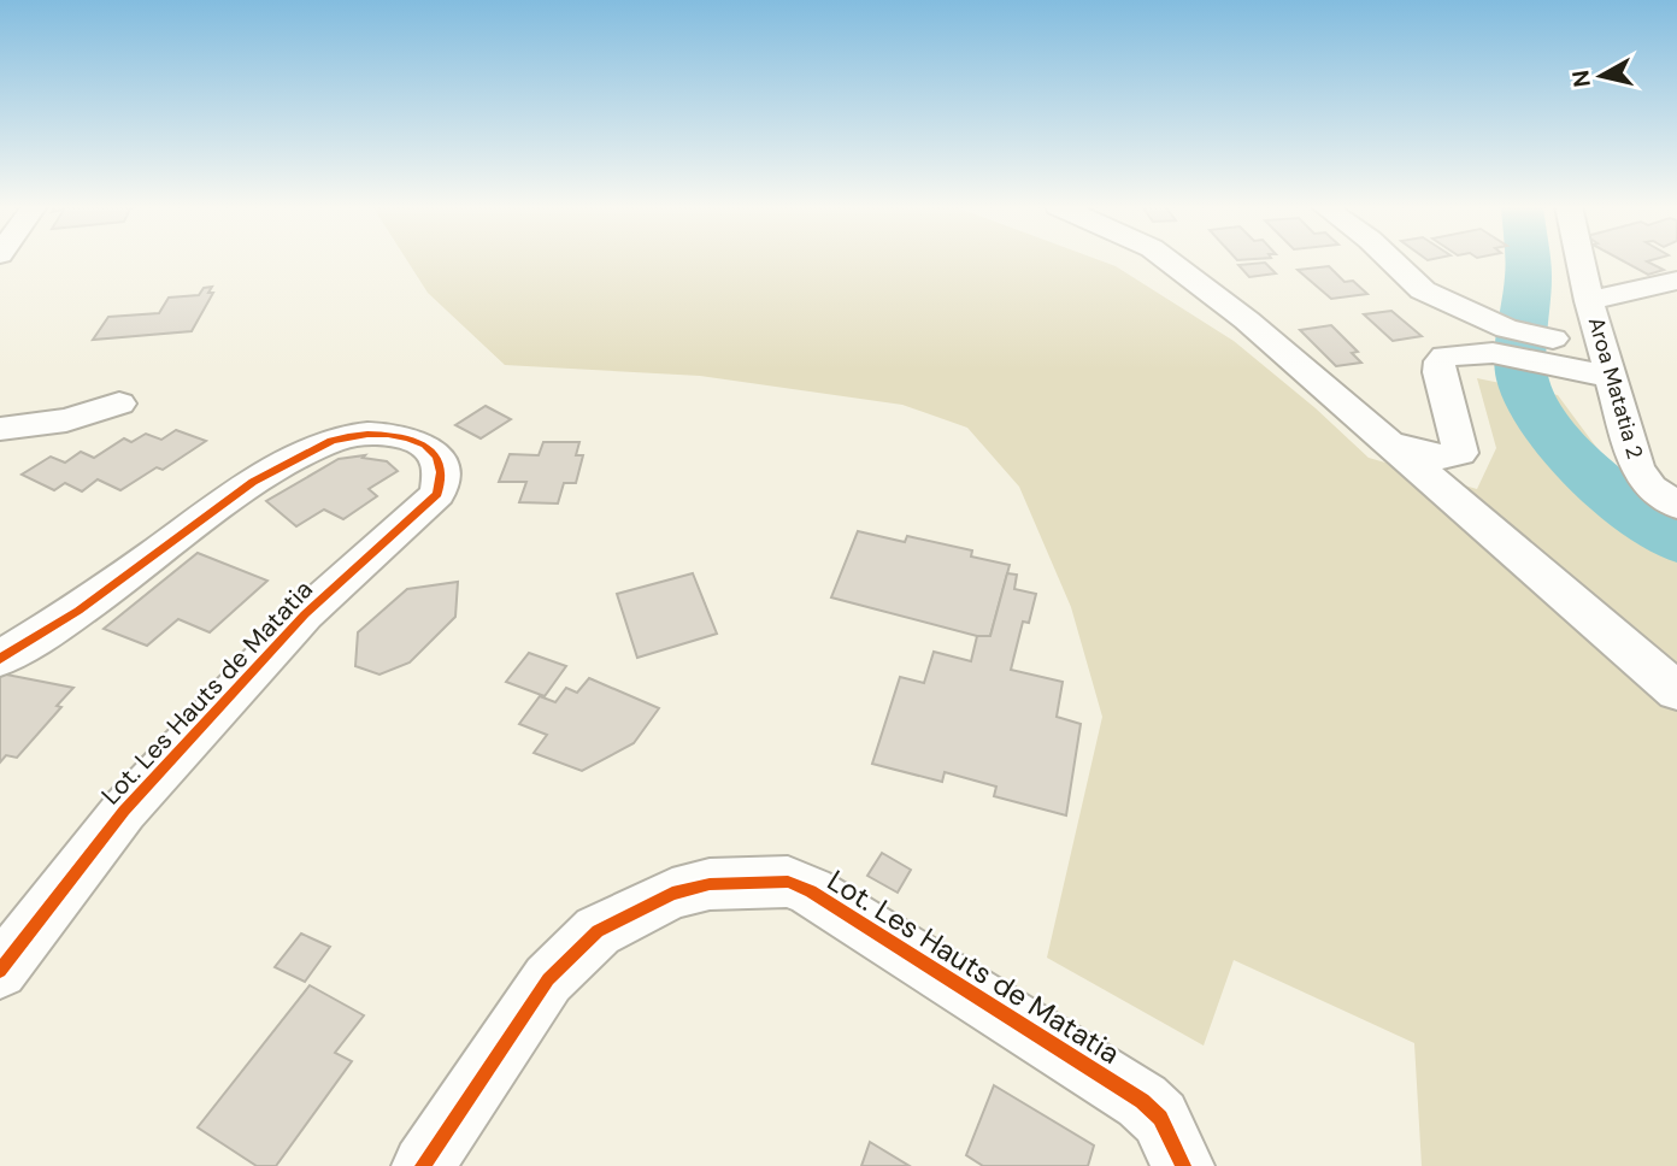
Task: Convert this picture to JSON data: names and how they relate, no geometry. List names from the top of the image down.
{
  "streets": {
    "street": ["Aroa Matatia 2", "Lot. Les Hauts de Matatia"]
  },
  "north": "left"
}
